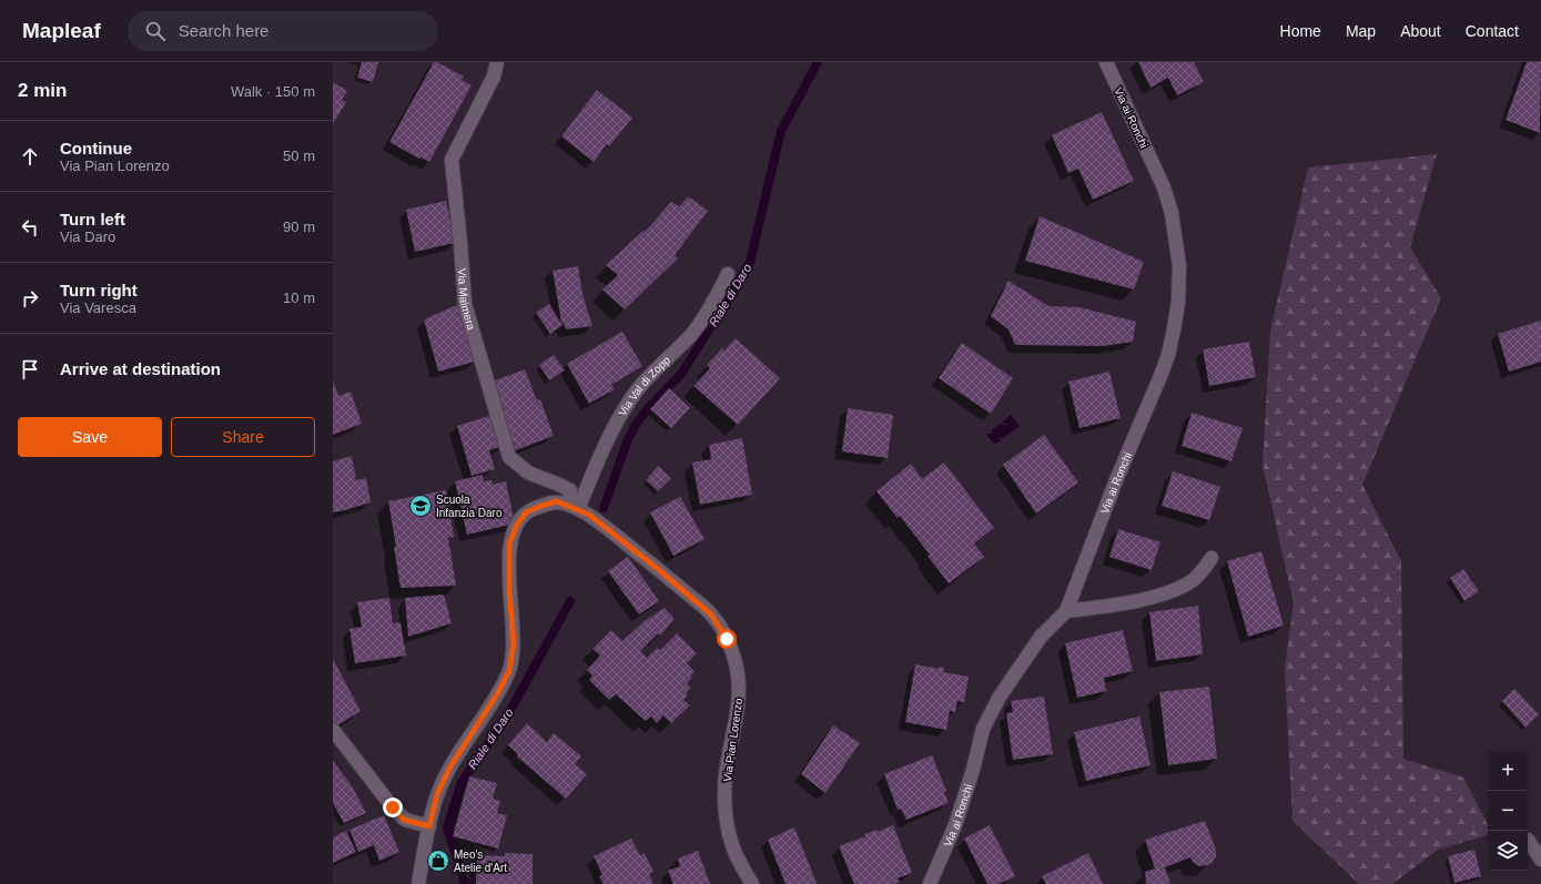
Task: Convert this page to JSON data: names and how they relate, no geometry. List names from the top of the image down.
{
  "streets": {
    "street": [
      "Via ai Ronchi",
      "Via Malmera",
      "Via Val di Zopp",
      "Via Pian Lorenzo"
    ]
  },
  "crossings": [
    ["Via Malmera", "Via Val di Zopp"],
    ["Via Malmera", "Via Pian Lorenzo"],
    ["Via Val di Zopp", "Via Pian Lorenzo"]
  ],
  "water": ["Riale di Daro"],
  "places": {
    "school or university": ["Scuola Infanzia Daro"],
    "shop": ["Meo's Atelie d'Art"]
  },
  "page": {
    "header": "Mapleaf",
    "search": "Search here",
    "nav": [
      "Home",
      "Map",
      "About",
      "Contact"
    ],
    "heading": ["2 min", "Walk · 150 m"],
    "list": [
      ["Continue", "Via Pian Lorenzo", "50 m"],
      ["Turn left", "Via Daro", "90 m"],
      ["Turn right", "Via Varesca", "10 m"],
      "Arrive at destination"
    ],
    "buttons": ["Save", "Share"],
    "map_buttons": ["+", "−"]
  }
}
